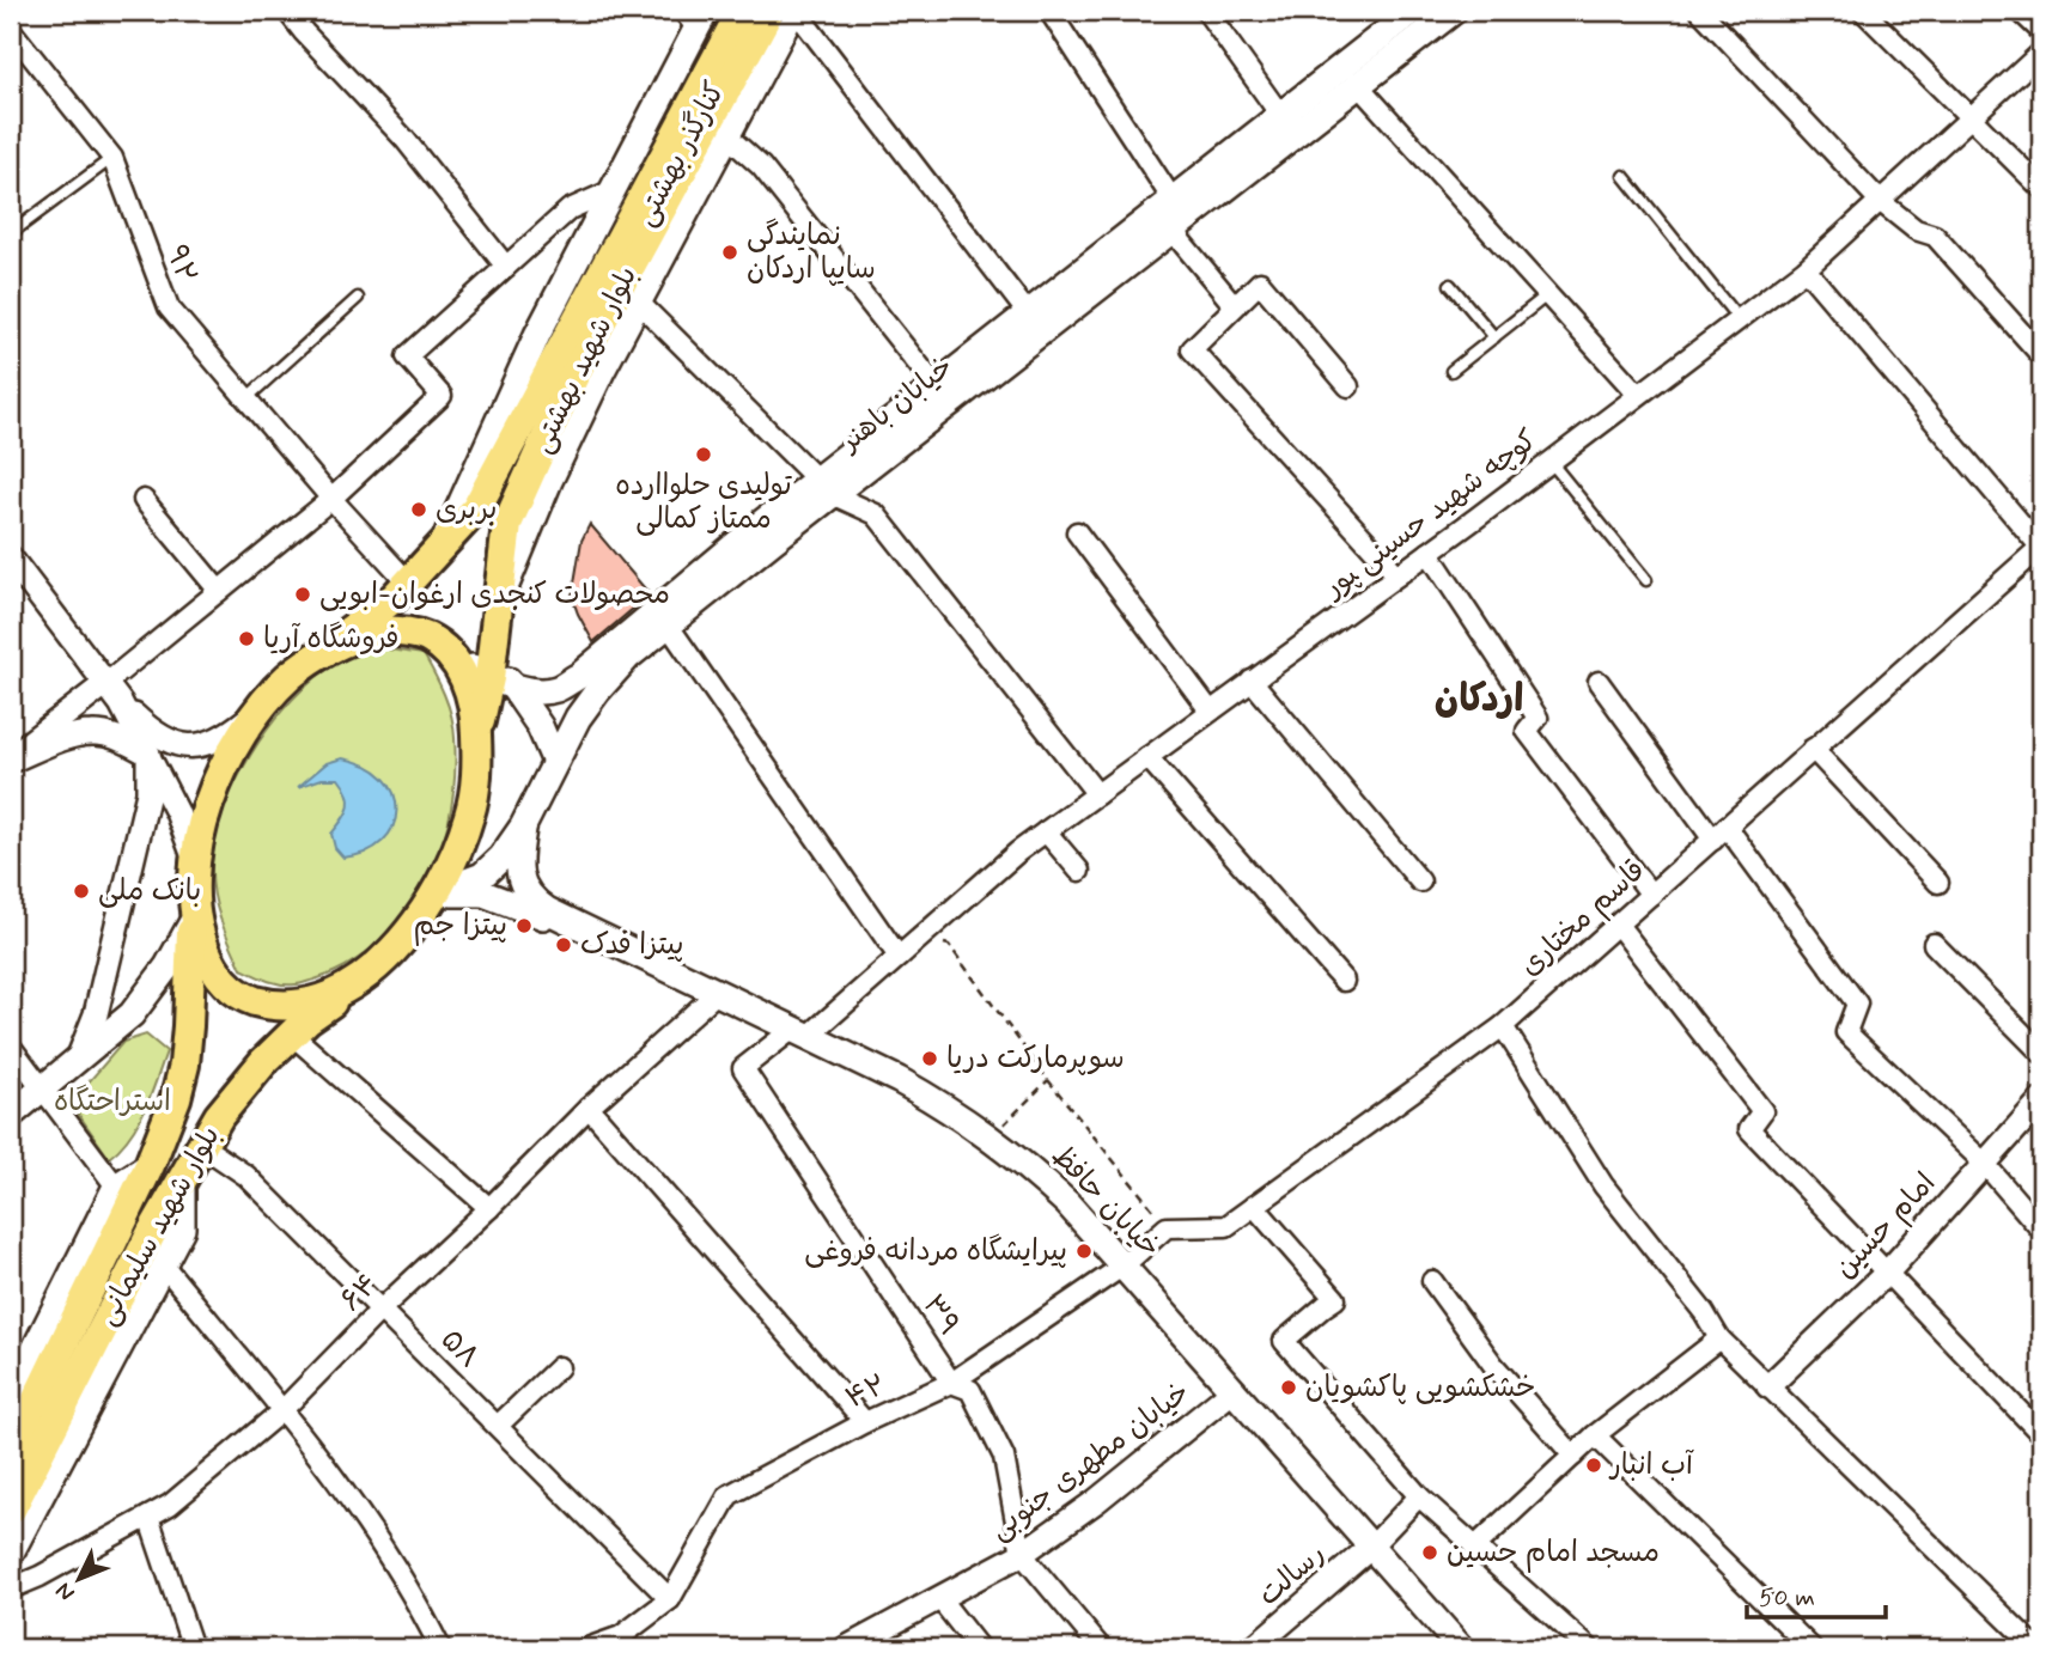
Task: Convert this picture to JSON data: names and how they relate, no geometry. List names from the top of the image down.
{
  "streets": {
    "main road": [
      "کنارگذر بهشتی",
      "بلوار شهید بهشتی",
      "خیابان باهنر",
      "خیابان حافظ",
      "بلوار شهید سلیمانی"
    ],
    "street": [
      "۹۲",
      "کوچه شهید حسینی ‍پور",
      "قاسم مختاری",
      "امام حسین",
      "۶۴",
      "۳۹",
      "۵۸",
      "۴۲",
      "خیابان مطهری جنوبی",
      "رسالت"
    ]
  },
  "crossings": [
    ["کنارگذر بهشتی", "بلوار شهید بهشتی"],
    ["۹۲", "بلوار شهید بهشتی"],
    ["بلوار شهید بهشتی", "خیابان باهنر"],
    ["خیابان باهنر", "خیابان حافظ"],
    ["کوچه شهید حسینی ‍پور", "خیابان حافظ"],
    ["کوچه شهید حسینی ‍پور", "۳۹"],
    ["خیابان حافظ", "۶۴"],
    ["خیابان حافظ", "۳۹"],
    ["خیابان حافظ", "۴۲"],
    ["خیابان حافظ", "خیابان مطهری جنوبی"],
    ["خیابان حافظ", "رسالت"],
    ["بلوار شهید سلیمانی", "۵۸"],
    ["۶۴", "۵۸"],
    ["۳۹", "۴۲"],
    ["۳۹", "خیابان مطهری جنوبی"],
    ["۵۸", "۴۲"]
  ],
  "districts": ["اردکان"],
  "parks": ["استراحتگاه"],
  "places": [
    "نمایندگی سایپا اردکان",
    "تولیدی حلواارده ممتاز کمالی",
    "بربری",
    "محصولات کنجدی ارغوان-ابویی",
    "فروشگاه آریا",
    "بانک ملی",
    "پیتزا جم",
    "پیتزا فدک",
    "سوپرمارکت دریا",
    "پیرایشگاه مردانه فروغی",
    "خشکشویی پاکشویان",
    "آب انبار",
    "مسجد امام حسین"
  ],
  "scale_bar": "50 m",
  "north": "bottom left"
}
